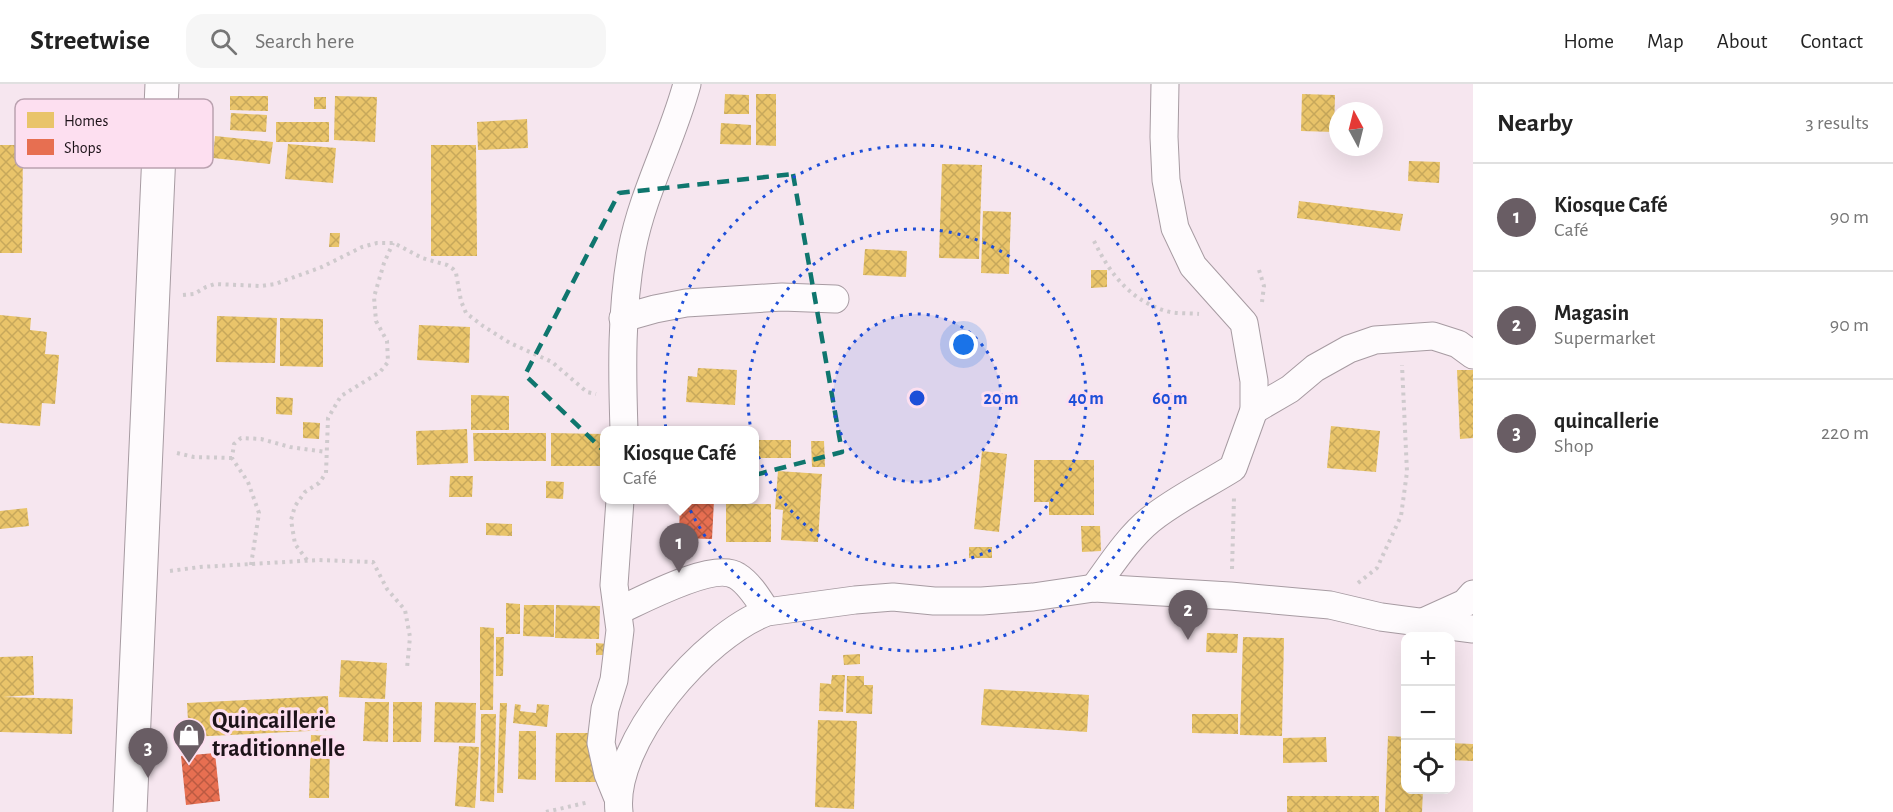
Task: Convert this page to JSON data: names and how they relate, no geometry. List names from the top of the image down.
{
  "places": {
    "shop": ["Quincaillerie traditionnelle"]
  },
  "legend": ["Homes", "Shops"],
  "north": "top",
  "page": {
    "header": "Streetwise",
    "search": "Search here",
    "nav": [
      "Home",
      "Map",
      "About",
      "Contact"
    ],
    "heading": ["Nearby", "3 results"],
    "list": [
      {
        "mark": "1",
        "name": "Kiosque Café",
        "note": "Café",
        "value": "90 m"
      },
      {
        "mark": "2",
        "name": "Magasin",
        "note": "Supermarket",
        "value": "90 m"
      },
      {
        "mark": "3",
        "name": "quincallerie",
        "note": "Shop",
        "value": "220 m"
      }
    ],
    "popup": ["Kiosque Café", "Café"],
    "pins": ["1", "2", "3"],
    "map_buttons": ["+", "−"]
  },
  "rings": ["20 m", "40 m", "60 m"]
}
